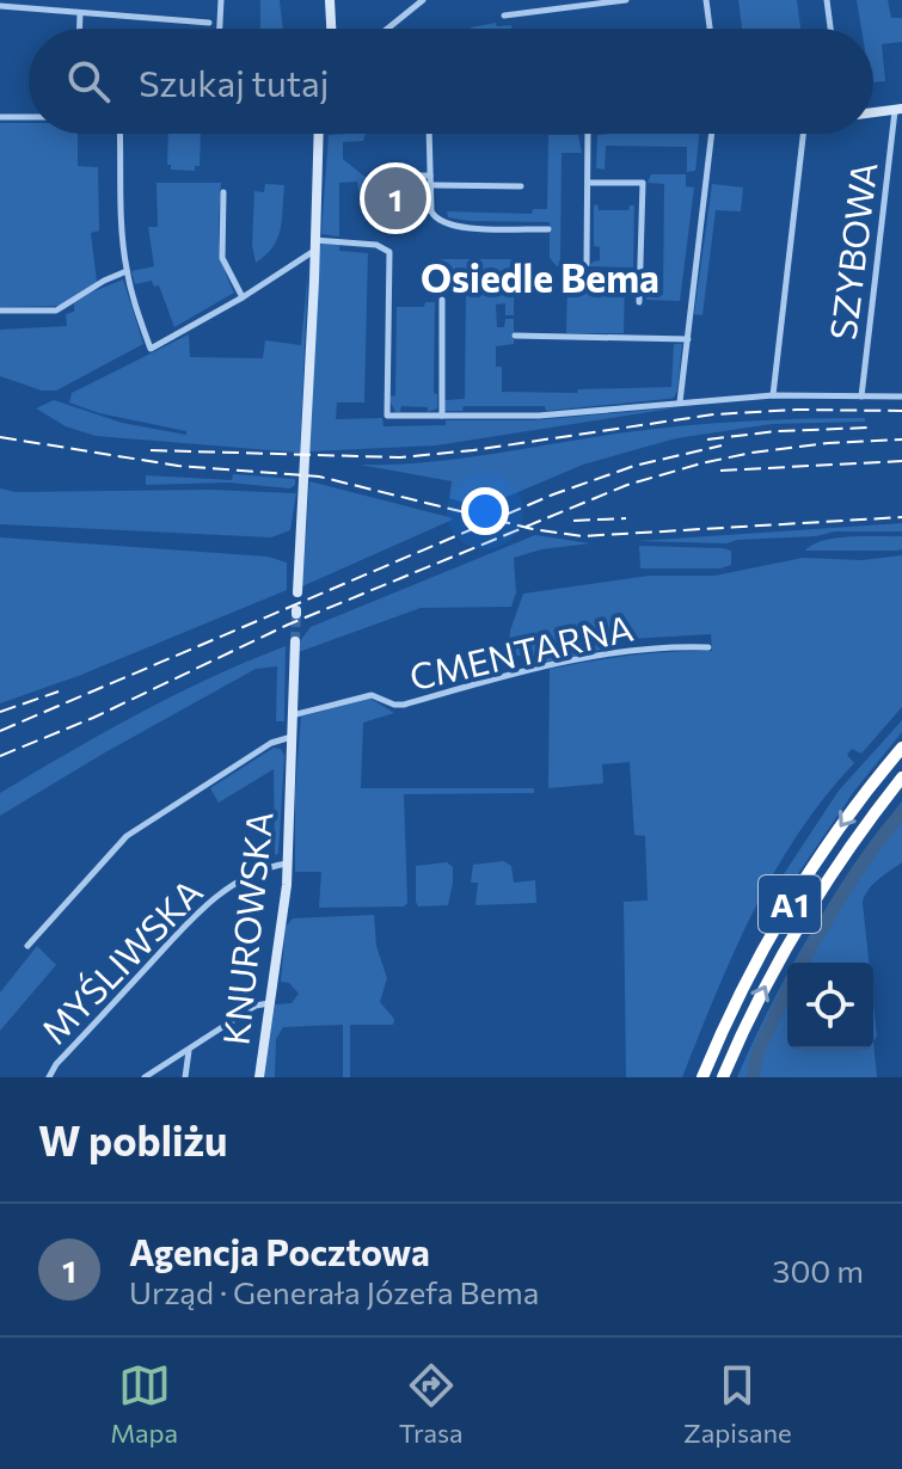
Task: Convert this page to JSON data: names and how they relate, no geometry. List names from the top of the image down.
{
  "streets": {
    "highway": ["A1"],
    "street": [
      "SZYBOWA",
      "CMENTARNA",
      "KNUROWSKA",
      "MYŚLIWSKA"
    ]
  },
  "crossings": [
    ["CMENTARNA", "KNUROWSKA"],
    ["KNUROWSKA", "MYŚLIWSKA"]
  ],
  "districts": ["Osiedle Bema"],
  "page": {
    "search": "Szukaj tutaj",
    "pins": "1",
    "heading": "W pobliżu",
    "list": [
      {
        "mark": "1",
        "name": "Agencja Pocztowa",
        "note": "Urząd · Generała Józefa Bema",
        "value": "300 m"
      }
    ],
    "nav": ["Mapa", "Trasa", "Zapisane"]
  }
}
